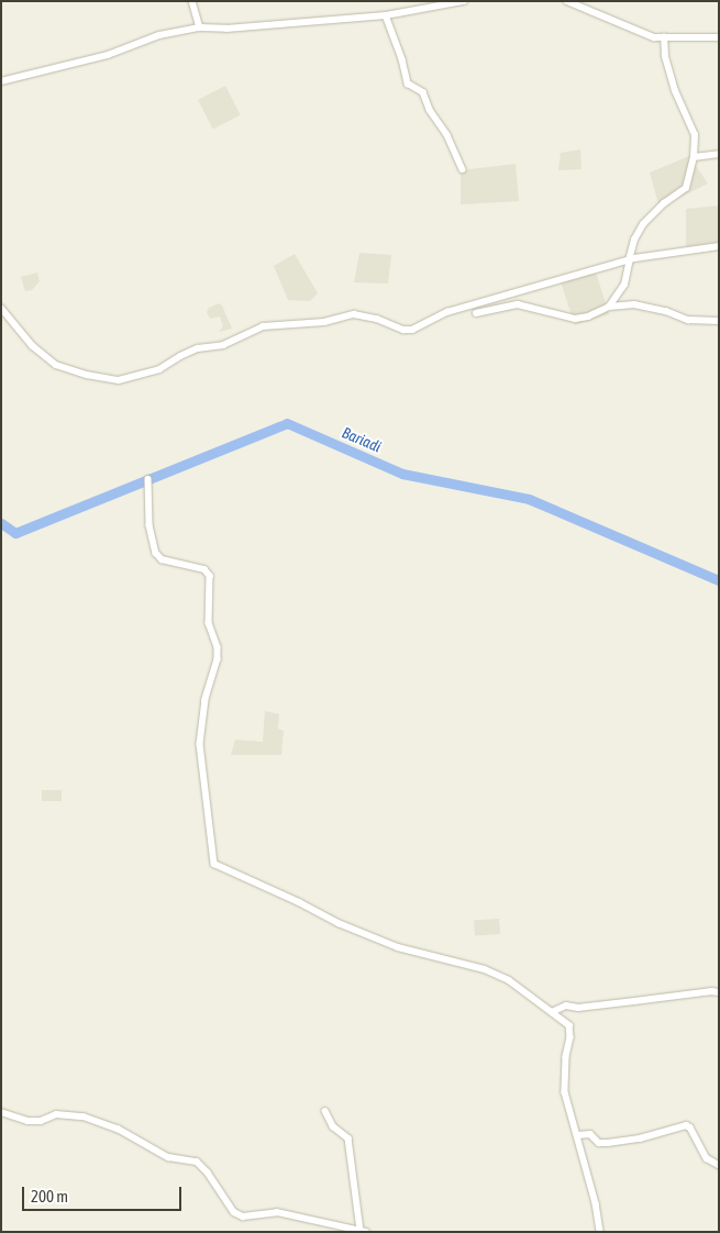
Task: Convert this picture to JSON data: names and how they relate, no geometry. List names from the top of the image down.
{
  "water": ["Bariadi"],
  "scale_bar": "200 m"
}
